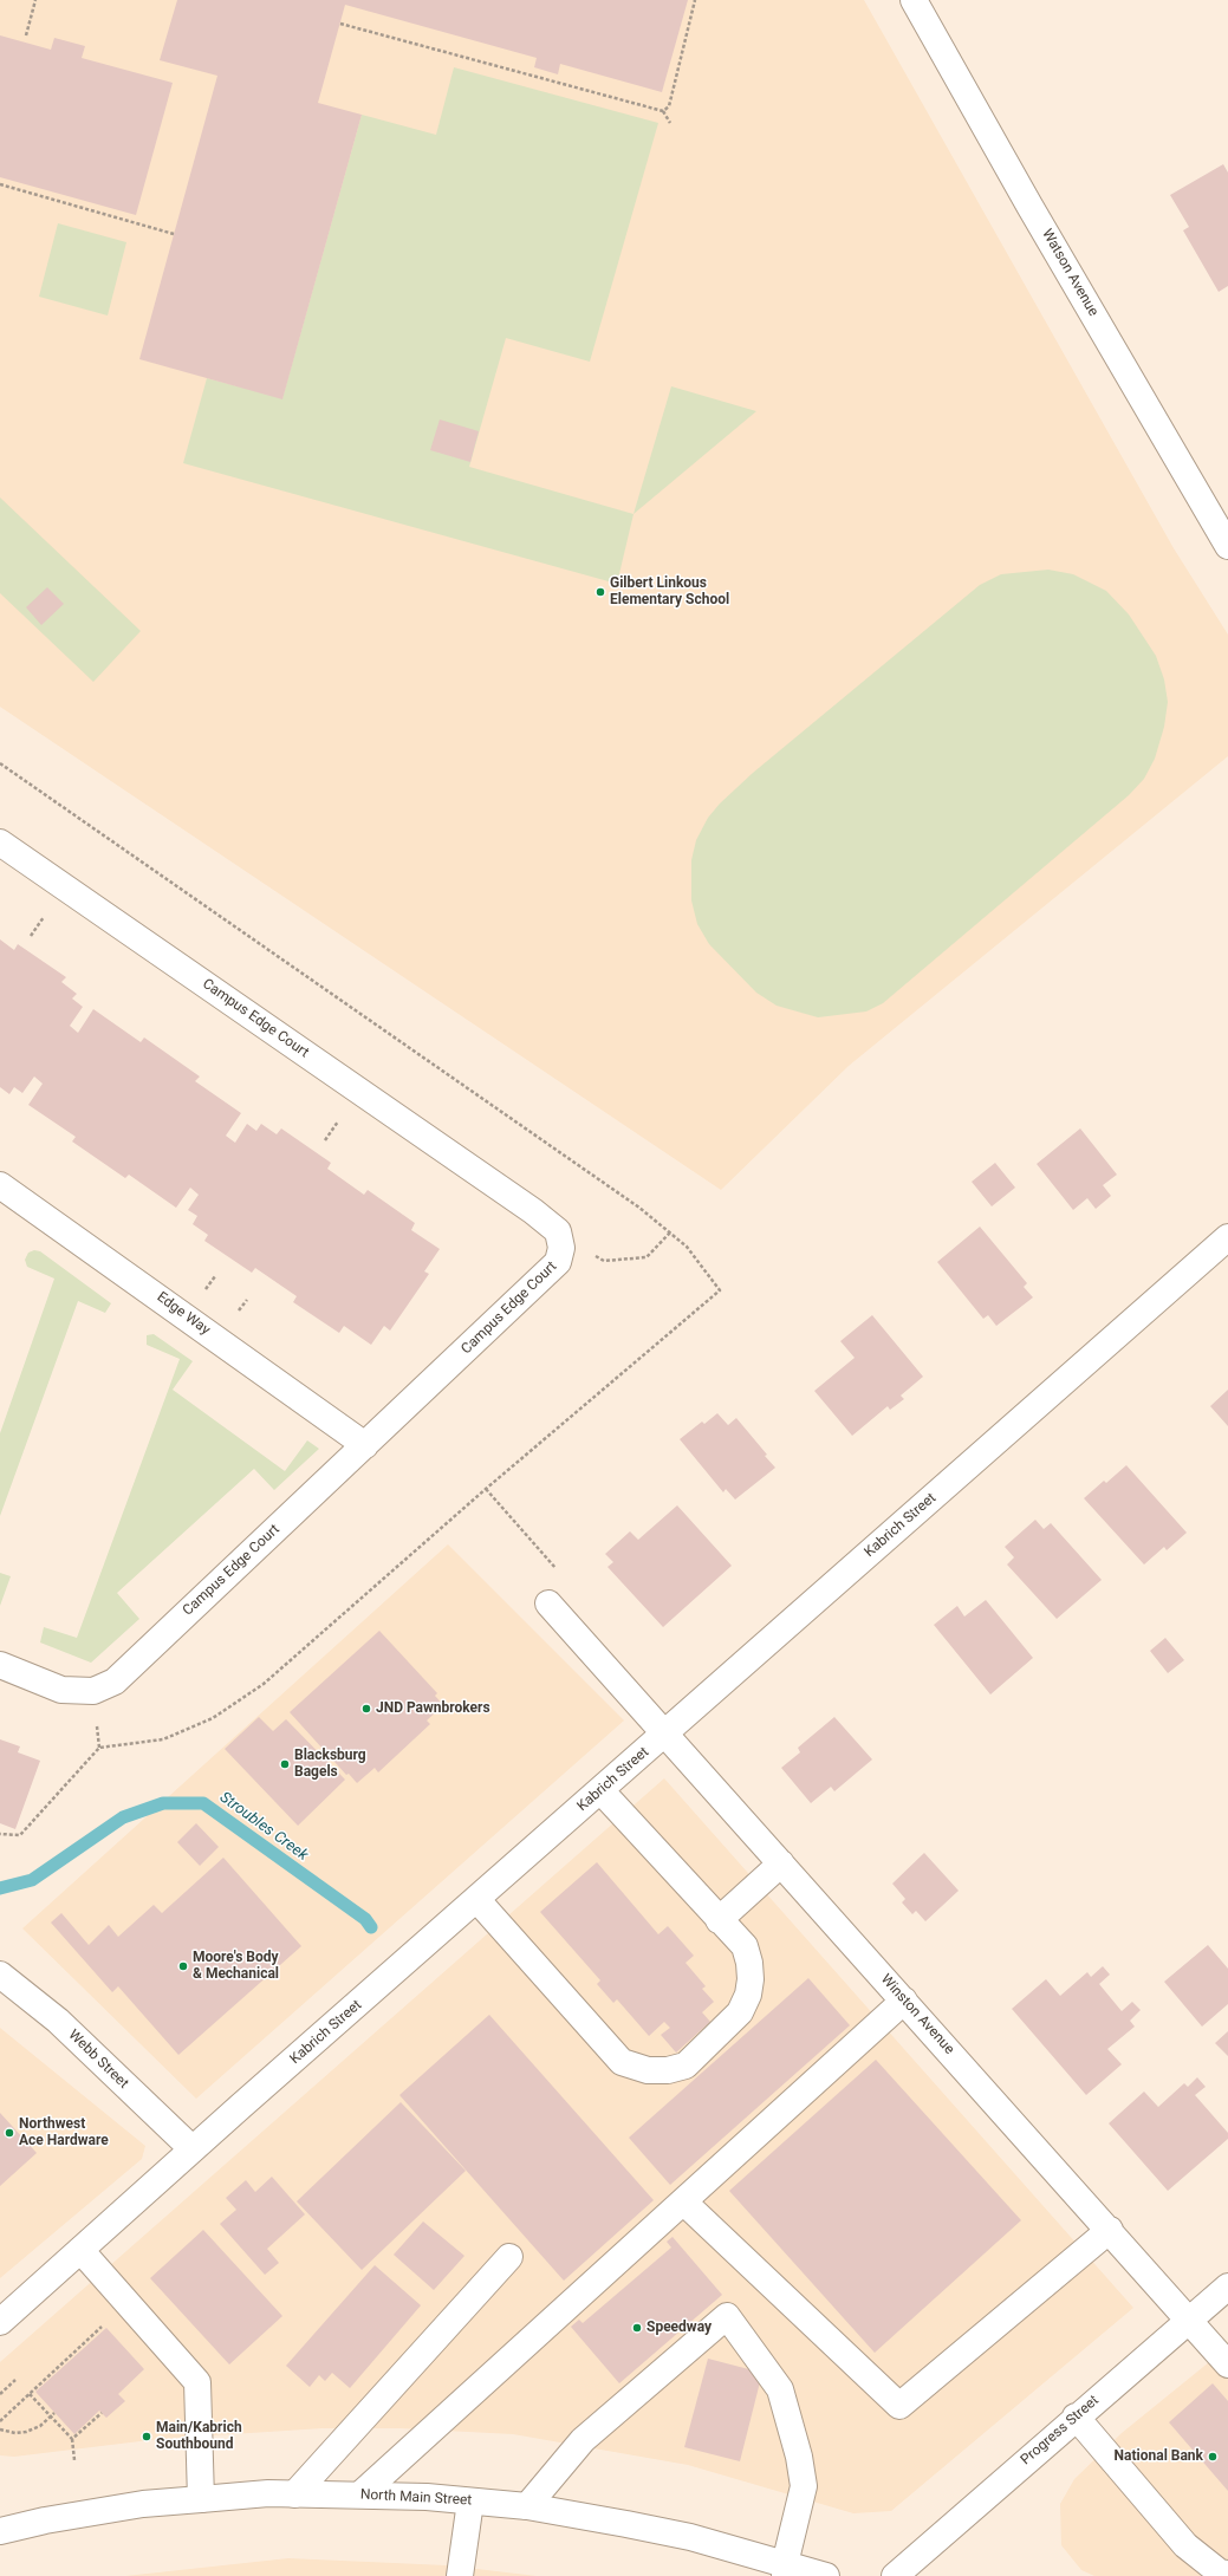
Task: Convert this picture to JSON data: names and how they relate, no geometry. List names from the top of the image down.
{
  "streets": {
    "street": [
      "Watson Avenue",
      "Campus Edge Court",
      "Edge Way",
      "Kabrich Street",
      "Winston Avenue",
      "Webb Street",
      "Progress Street",
      "North Main Street"
    ]
  },
  "crossings": [
    ["Campus Edge Court", "Edge Way"],
    ["Kabrich Street", "Winston Avenue"],
    ["Kabrich Street", "Webb Street"],
    ["Winston Avenue", "Progress Street"]
  ],
  "water": ["Stroubles Creek"],
  "places": [
    "Gilbert Linkous Elementary School",
    "JND Pawnbrokers",
    "Blacksburg Bagels",
    "Moore's Body & Mechanical",
    "Northwest Ace Hardware",
    "Speedway",
    "Main/Kabrich Southbound",
    "National Bank"
  ]
}
